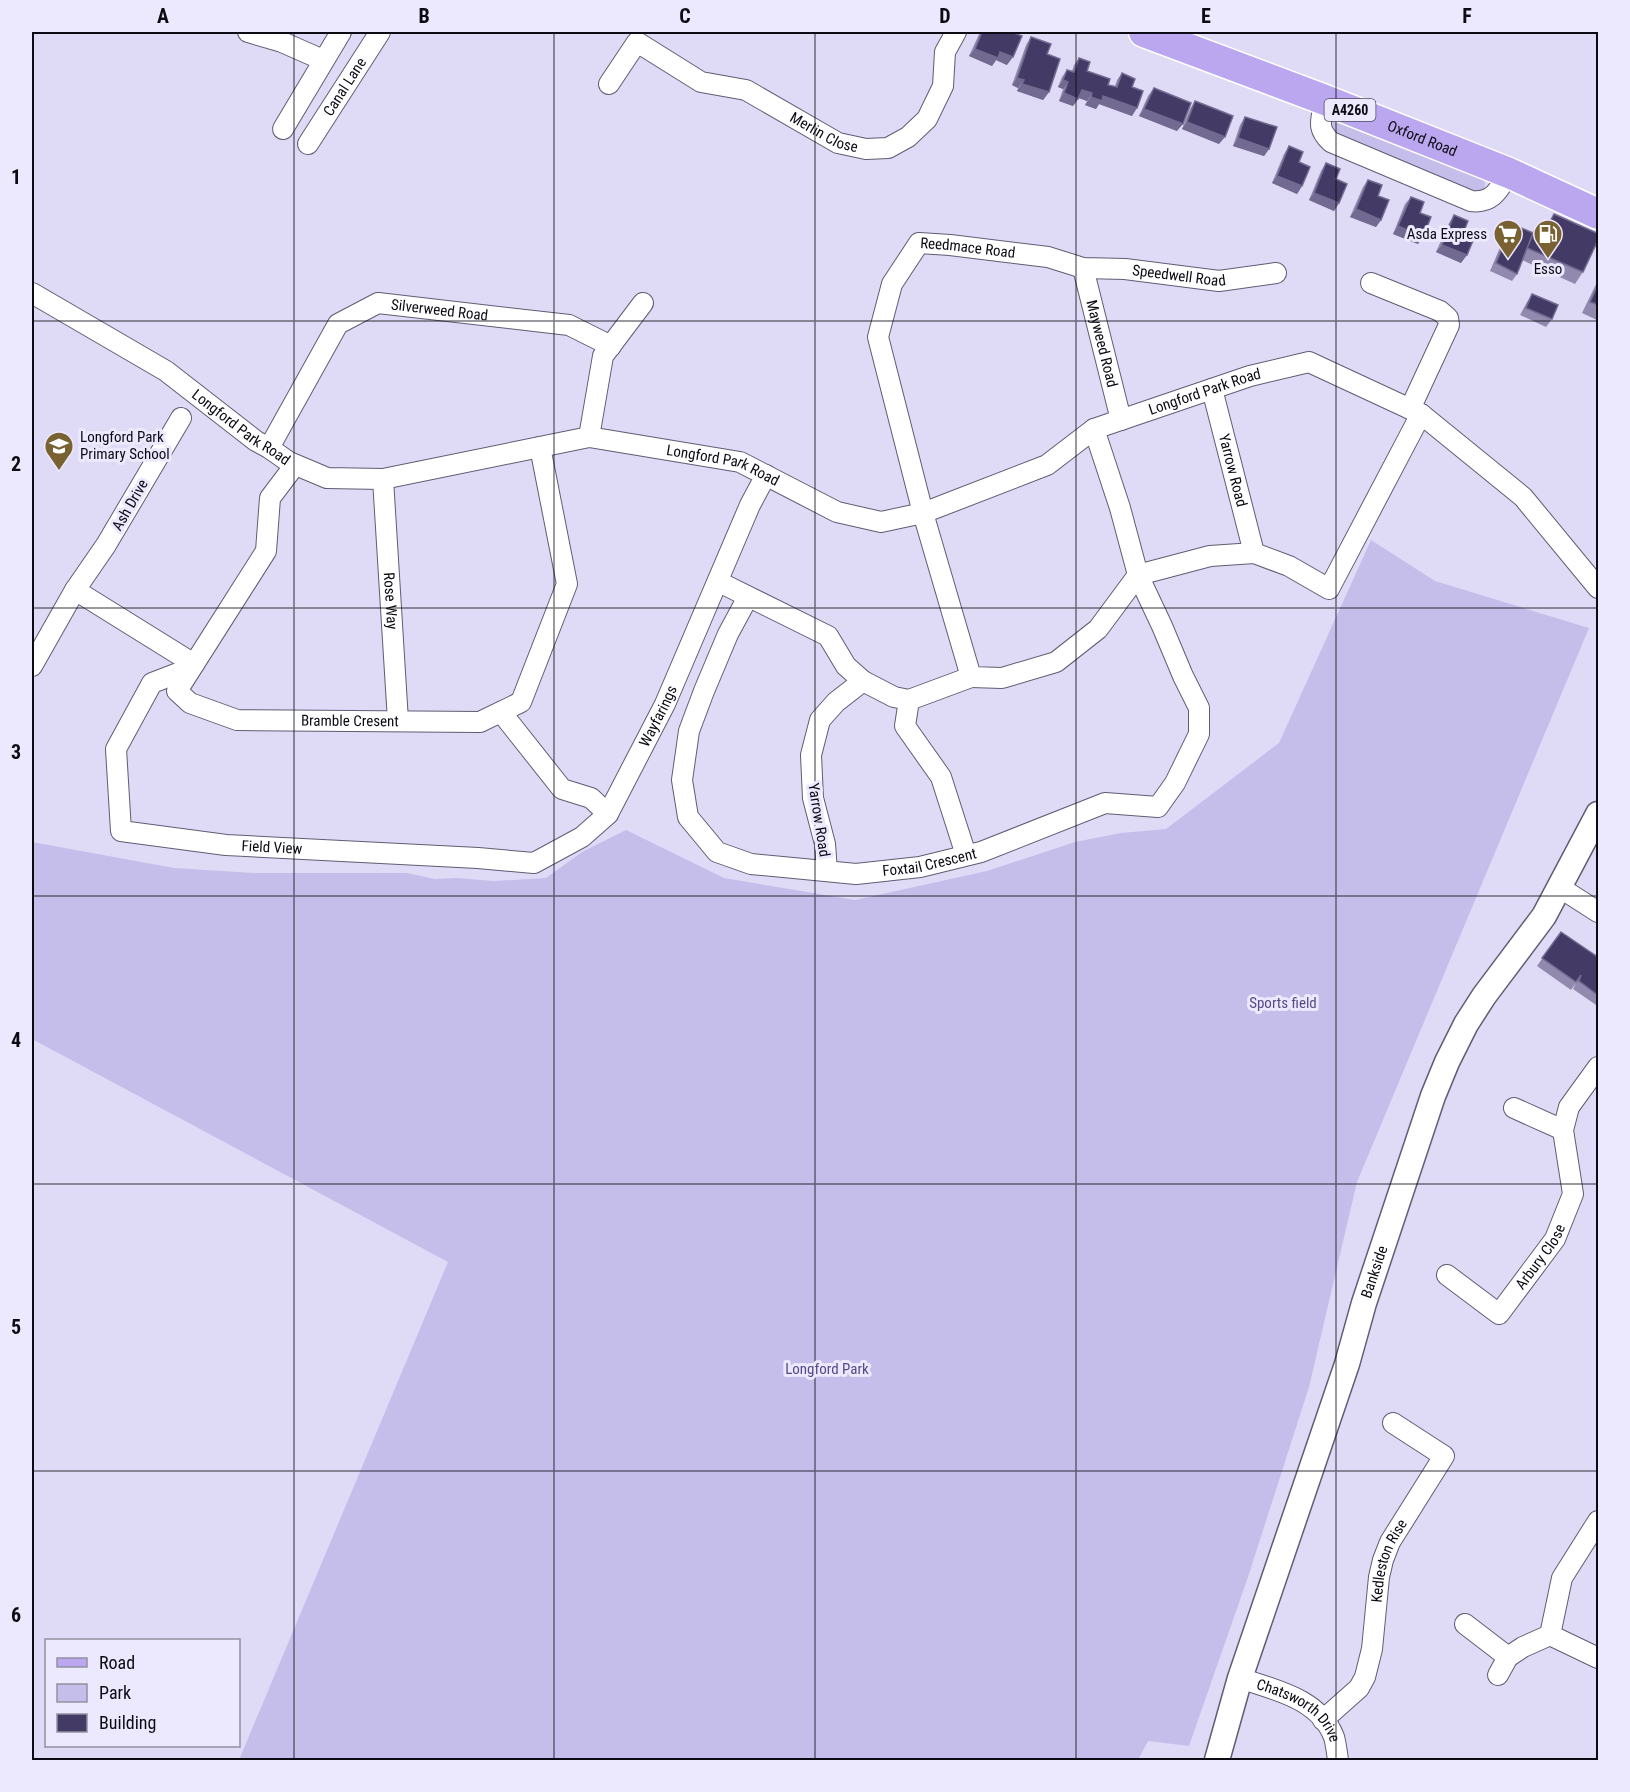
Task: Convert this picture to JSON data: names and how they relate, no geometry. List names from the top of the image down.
{
  "streets": {
    "main road": ["A4260", "Oxford Road"],
    "street": [
      "Canal Lane",
      "Merlin Close",
      "Reedmace Road",
      "Speedwell Road",
      "Silverweed Road",
      "Mayweed Road",
      "Longford Park Road",
      "Yarrow Road",
      "Ash Drive",
      "Rose Way",
      "Wayfarings",
      "Bramble Cresent",
      "Field View",
      "Foxtail Crescent",
      "Arbury Close",
      "Bankside",
      "Kedleston Rise",
      "Chatsworth Drive"
    ]
  },
  "crossings": [
    ["Reedmace Road", "Speedwell Road"],
    ["Reedmace Road", "Mayweed Road"],
    ["Reedmace Road", "Longford Park Road"],
    ["Speedwell Road", "Mayweed Road"],
    ["Silverweed Road", "Longford Park Road"],
    ["Mayweed Road", "Longford Park Road"],
    ["Longford Park Road", "Yarrow Road"],
    ["Longford Park Road", "Rose Way"],
    ["Longford Park Road", "Wayfarings"],
    ["Longford Park Road", "Bramble Cresent"],
    ["Yarrow Road", "Foxtail Crescent"],
    ["Rose Way", "Bramble Cresent"],
    ["Wayfarings", "Field View"],
    ["Bramble Cresent", "Field View"],
    ["Bankside", "Chatsworth Drive"],
    ["Kedleston Rise", "Chatsworth Drive"]
  ],
  "parks": ["Sports field", "Longford Park"],
  "places": {
    "supermarket": ["Asda Express"],
    "fuel station": ["Esso"],
    "school or university": ["Longford Park Primary School"]
  },
  "legend": ["Road", "Park", "Building"],
  "grid": {
    "columns": [
      "A",
      "B",
      "C",
      "D",
      "E",
      "F"
    ],
    "rows": [
      "1",
      "2",
      "3",
      "4",
      "5",
      "6"
    ]
  }
}
